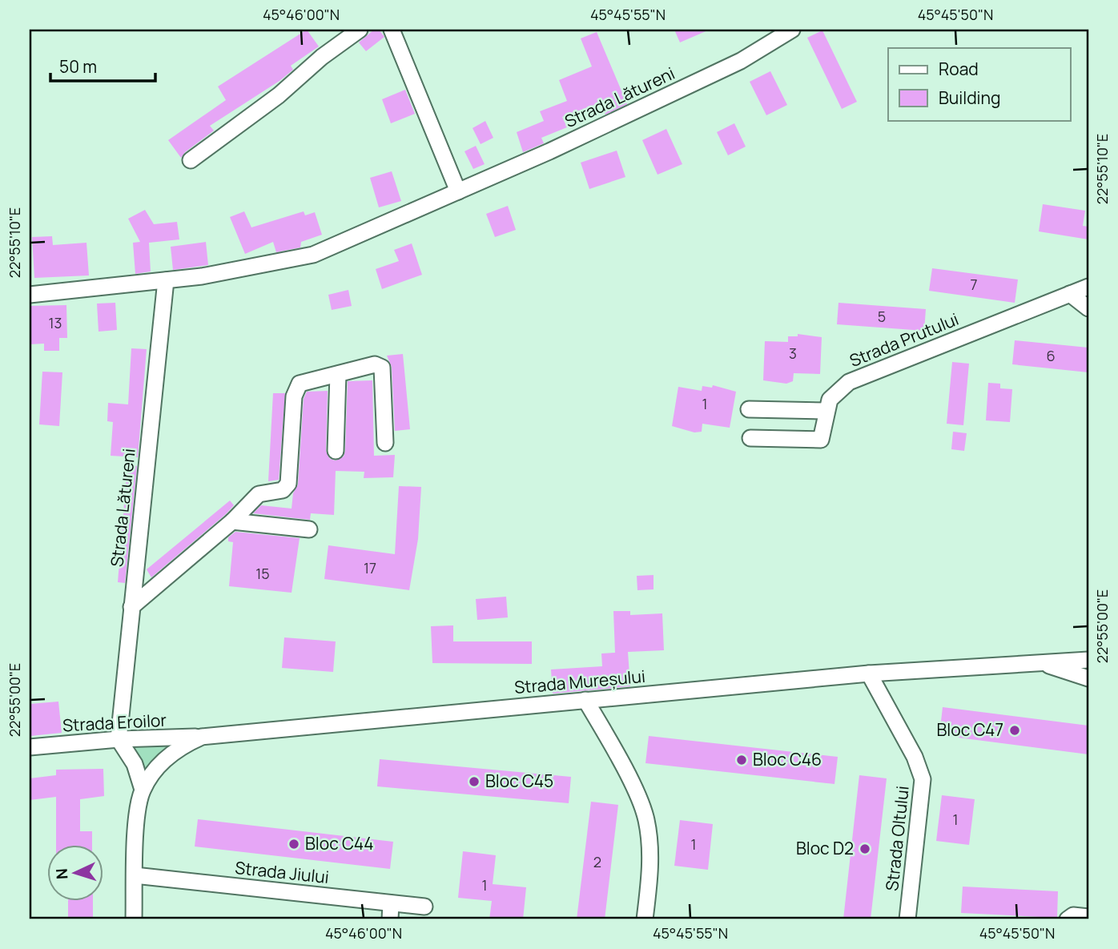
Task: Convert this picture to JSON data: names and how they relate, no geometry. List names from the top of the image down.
{
  "streets": {
    "street": [
      "Strada Lătureni",
      "Strada Prutului",
      "Strada Mureșului",
      "Strada Eroilor",
      "Strada Oltului",
      "Strada Jiului"
    ]
  },
  "crossings": [
    ["Strada Lătureni", "Strada Mureșului"],
    ["Strada Lătureni", "Strada Eroilor"],
    ["Strada Mureșului", "Strada Eroilor"],
    ["Strada Mureșului", "Strada Oltului"],
    ["Strada Mureșului", "Strada Jiului"]
  ],
  "places": [
    "Bloc C47",
    "Bloc C46",
    "Bloc C45",
    "Bloc C44",
    "Bloc D2"
  ],
  "house_numbers": [
    "7",
    "5",
    "13",
    "3",
    "6",
    "1",
    "17",
    "15",
    "1",
    "1",
    "2",
    "1"
  ],
  "legend": ["Road", "Building"],
  "scale_bar": "50 m",
  "north": "left",
  "coordinates": [
    "45°46'00\"N",
    "45°45'55\"N",
    "45°45'50\"N",
    "22°55'10\"E",
    "22°55'00\"E"
  ]
}
